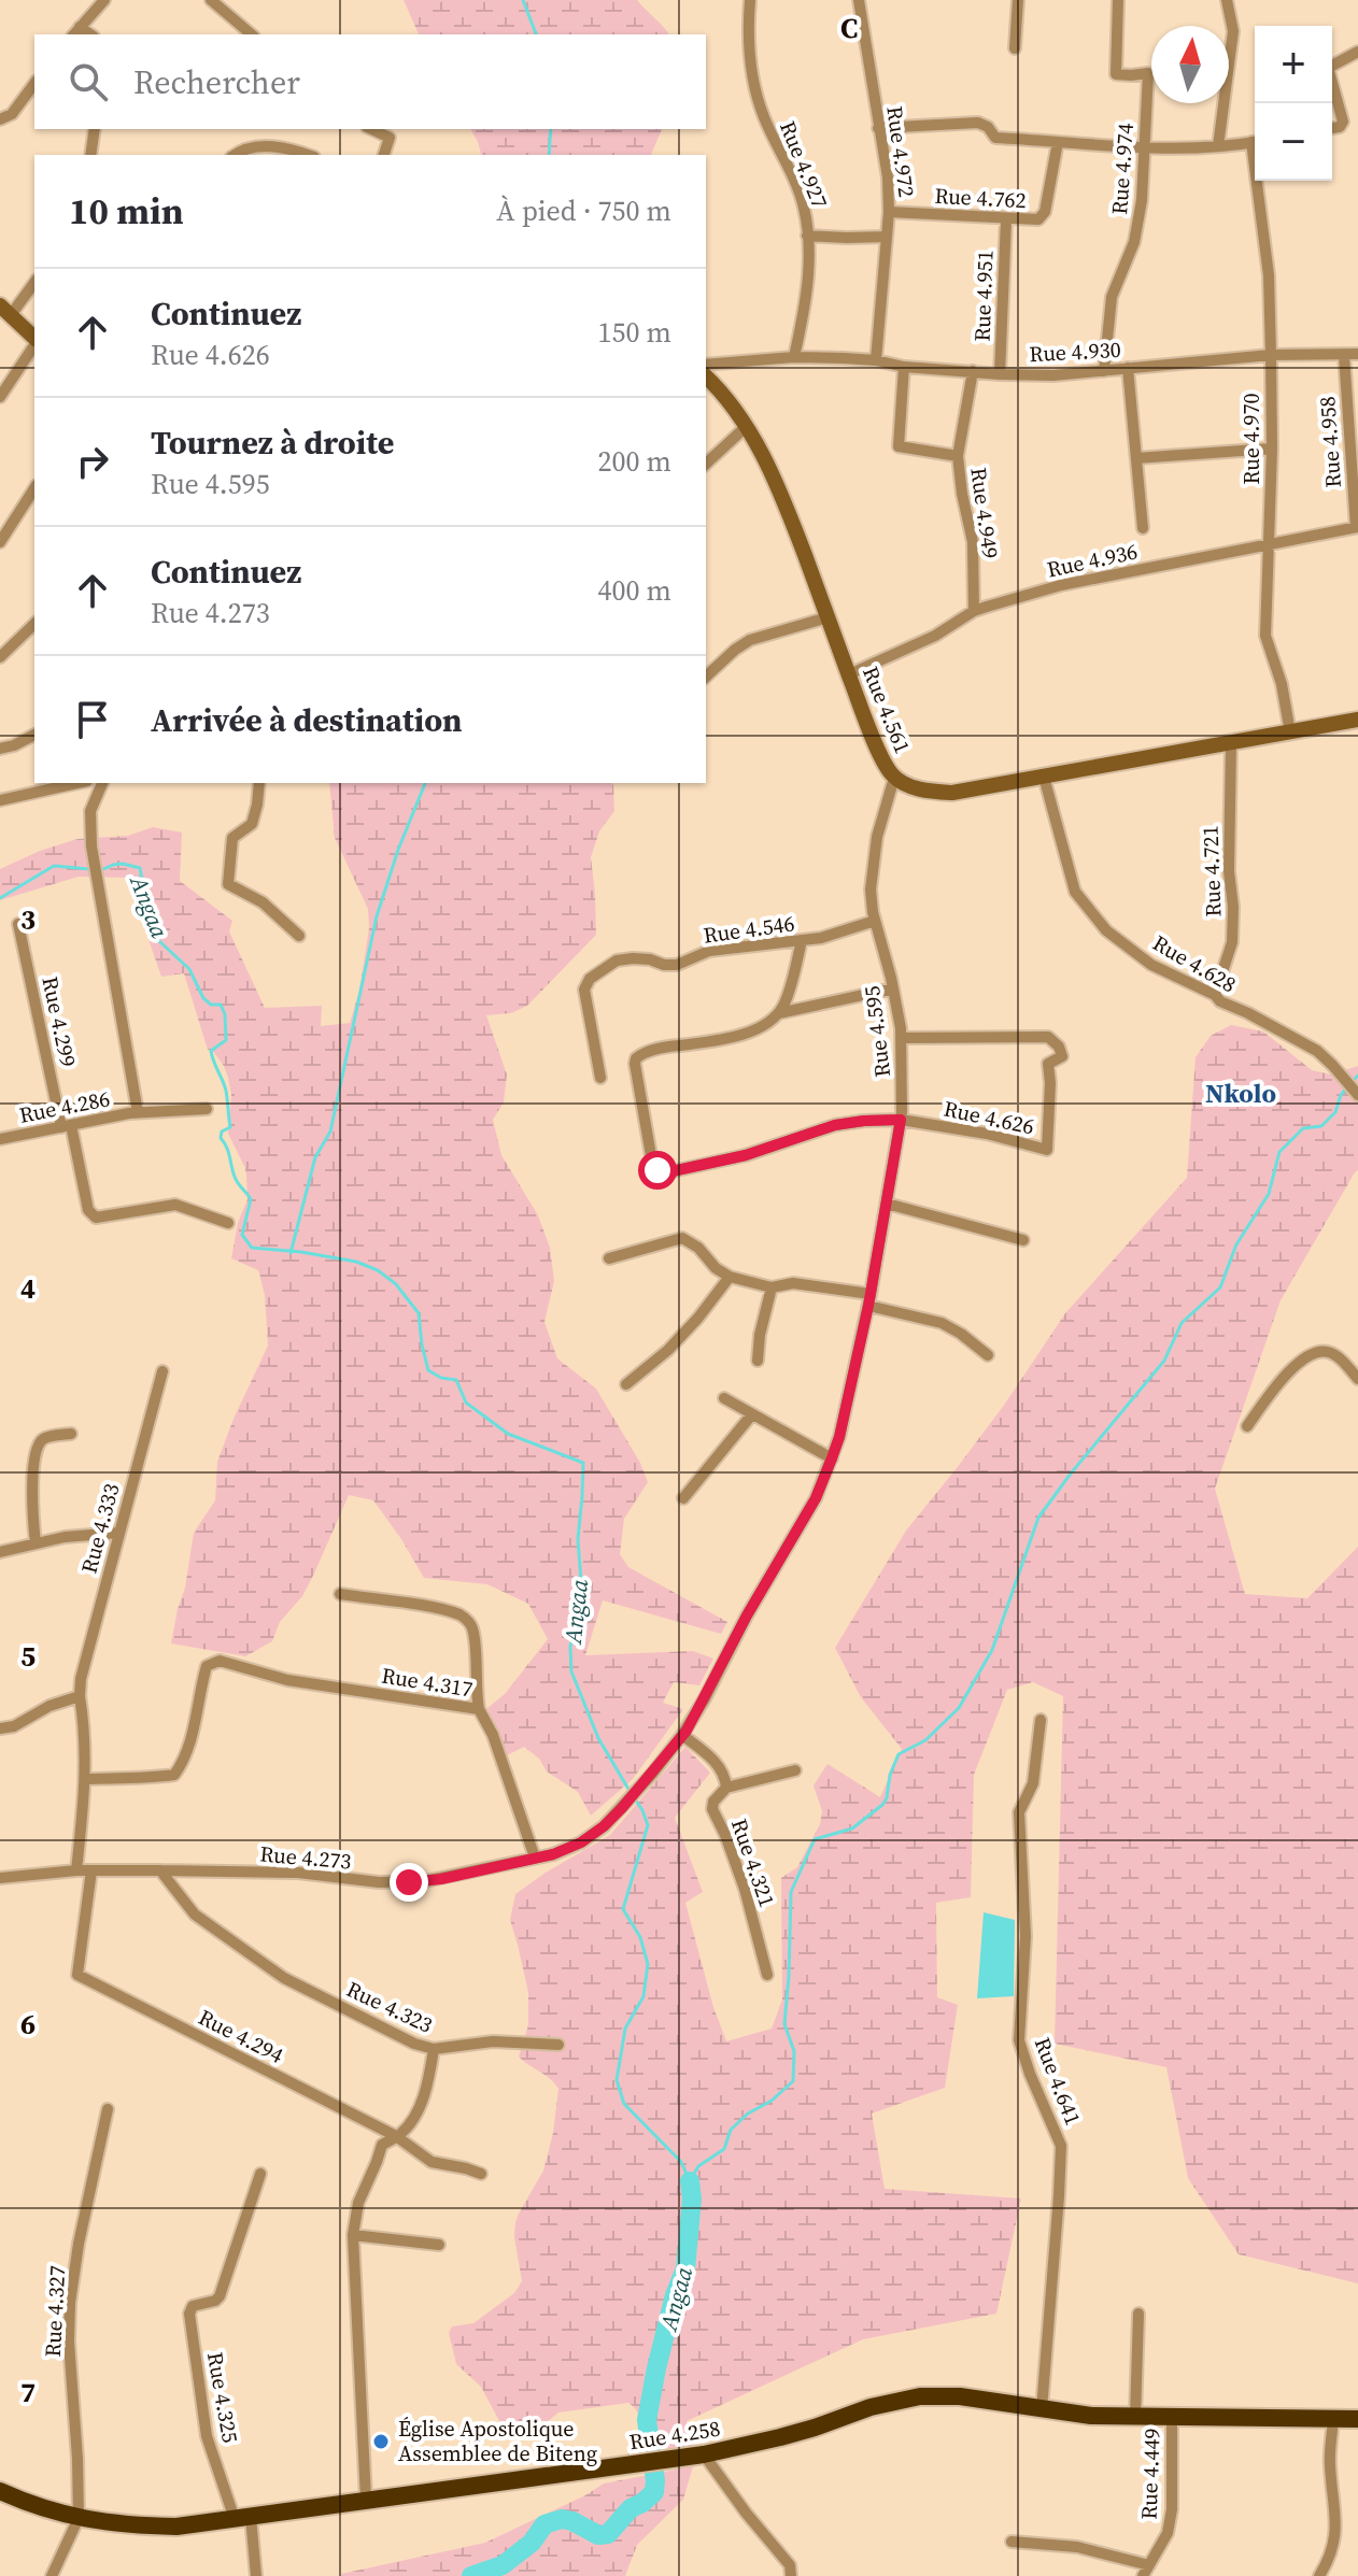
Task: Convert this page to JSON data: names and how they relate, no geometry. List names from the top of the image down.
{
  "streets": {
    "highway": ["Rue 4.258"],
    "main road": ["Rue 4.561"],
    "street": [
      "Rue 4.972",
      "Rue 4.927",
      "Rue 4.974",
      "Rue 4.762",
      "Rue 4.951",
      "Rue 4.930",
      "Rue 4.970",
      "Rue 4.958",
      "Rue 4.949",
      "Rue 4.936",
      "Rue 4.721",
      "Rue 4.546",
      "Rue 4.628",
      "Rue 4.299",
      "Rue 4.595",
      "Rue 4.286",
      "Rue 4.626",
      "Rue 4.333",
      "Rue 4.317",
      "Rue 4.273",
      "Rue 4.321",
      "Rue 4.323",
      "Rue 4.294",
      "Rue 4.641",
      "Rue 4.327",
      "Rue 4.325",
      "Rue 4.449"
    ]
  },
  "crossings": [
    ["Rue 4.972", "Rue 4.762"],
    ["Rue 4.972", "Rue 4.930"],
    ["Rue 4.927", "Rue 4.930"],
    ["Rue 4.974", "Rue 4.930"],
    ["Rue 4.762", "Rue 4.951"],
    ["Rue 4.951", "Rue 4.930"],
    ["Rue 4.930", "Rue 4.970"],
    ["Rue 4.930", "Rue 4.958"],
    ["Rue 4.930", "Rue 4.949"],
    ["Rue 4.970", "Rue 4.936"],
    ["Rue 4.970", "Rue 4.561"],
    ["Rue 4.958", "Rue 4.936"],
    ["Rue 4.949", "Rue 4.936"],
    ["Rue 4.936", "Rue 4.561"],
    ["Rue 4.561", "Rue 4.721"],
    ["Rue 4.561", "Rue 4.628"],
    ["Rue 4.561", "Rue 4.595"],
    ["Rue 4.721", "Rue 4.628"],
    ["Rue 4.546", "Rue 4.595"],
    ["Rue 4.299", "Rue 4.286"],
    ["Rue 4.595", "Rue 4.626"],
    ["Rue 4.595", "Rue 4.273"],
    ["Rue 4.317", "Rue 4.273"],
    ["Rue 4.273", "Rue 4.323"],
    ["Rue 4.273", "Rue 4.294"],
    ["Rue 4.323", "Rue 4.294"],
    ["Rue 4.323", "Rue 4.258"],
    ["Rue 4.641", "Rue 4.258"],
    ["Rue 4.327", "Rue 4.258"],
    ["Rue 4.325", "Rue 4.258"],
    ["Rue 4.258", "Rue 4.449"]
  ],
  "districts": ["Nkolo"],
  "water": ["Angaa"],
  "places": ["Église Apostolique Assemblee de Biteng"],
  "north": "top",
  "page": {
    "map_buttons": ["+", "−"],
    "search": "Rechercher",
    "heading": ["10 min", "À pied · 750 m"],
    "list": [
      ["Continuez", "Rue 4.626", "150 m"],
      ["Tournez à droite", "Rue 4.595", "200 m"],
      ["Continuez", "Rue 4.273", "400 m"],
      "Arrivée à destination"
    ]
  },
  "grid": {
    "columns": ["C"],
    "rows": [
      "3",
      "4",
      "5",
      "6",
      "7"
    ]
  }
}
